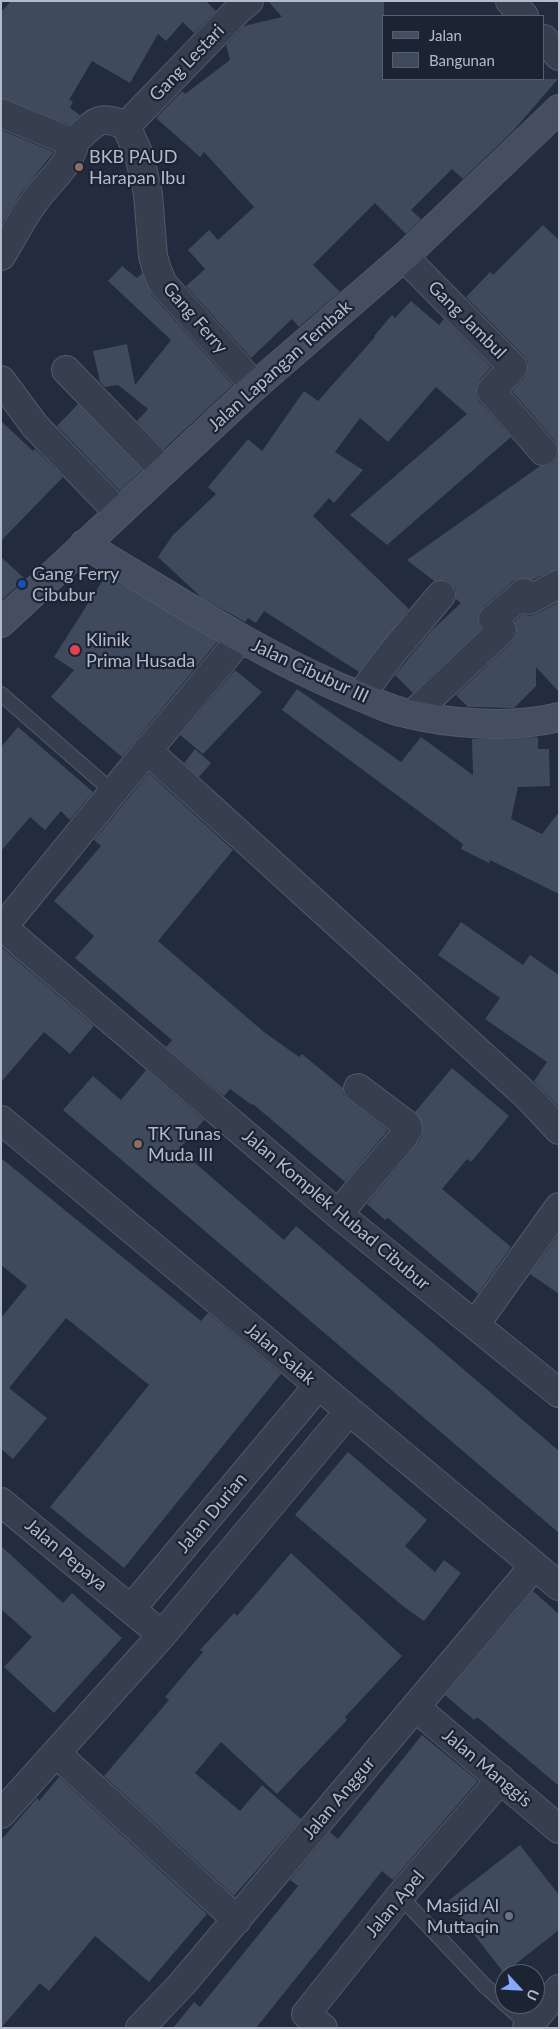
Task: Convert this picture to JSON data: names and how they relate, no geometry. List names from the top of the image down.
{
  "streets": {
    "street": [
      "Gang Lestari",
      "Gang Ferry",
      "Gang Jambul",
      "Jalan Lapangan Tembak",
      "Jalan Cibubur III",
      "Jalan Komplek Hubad Cibubur",
      "Jalan Salak",
      "Jalan Durian",
      "Jalan Pepaya",
      "Jalan Manggis",
      "Jalan Anggur",
      "Jalan Apel"
    ]
  },
  "crossings": [
    ["Gang Lestari", "Gang Ferry"],
    ["Gang Ferry", "Jalan Lapangan Tembak"],
    ["Gang Jambul", "Jalan Lapangan Tembak"],
    ["Jalan Lapangan Tembak", "Jalan Cibubur III"],
    ["Jalan Salak", "Jalan Durian"],
    ["Jalan Salak", "Jalan Anggur"],
    ["Jalan Durian", "Jalan Pepaya"],
    ["Jalan Manggis", "Jalan Anggur"],
    ["Jalan Manggis", "Jalan Apel"]
  ],
  "places": [
    "BKB PAUD Harapan Ibu",
    "Gang Ferry Cibubur",
    "Klinik Prima Husada",
    "TK Tunas Muda III",
    "Masjid Al Muttaqin"
  ],
  "legend": ["Jalan", "Bangunan"],
  "north": "bottom right"
}
